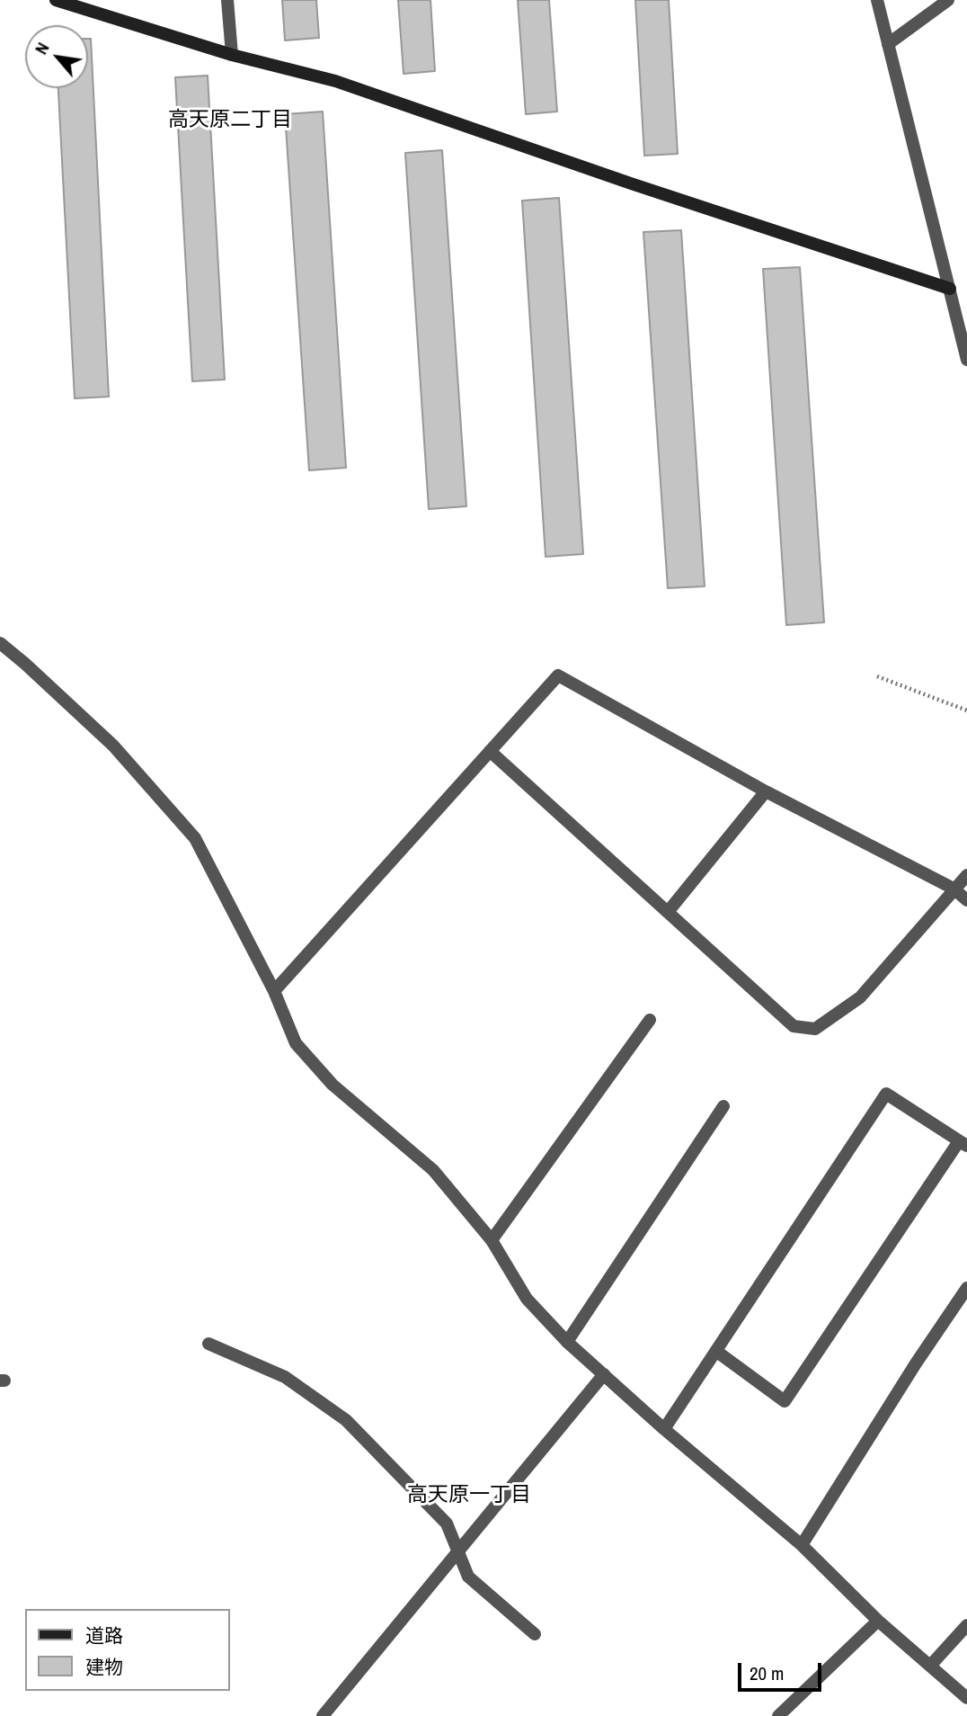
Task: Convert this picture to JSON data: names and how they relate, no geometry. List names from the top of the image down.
{
  "districts": ["高天原二丁目", "高天原一丁目"],
  "legend": ["道路", "建物"],
  "scale_bar": "20 m",
  "north": "top left"
}
